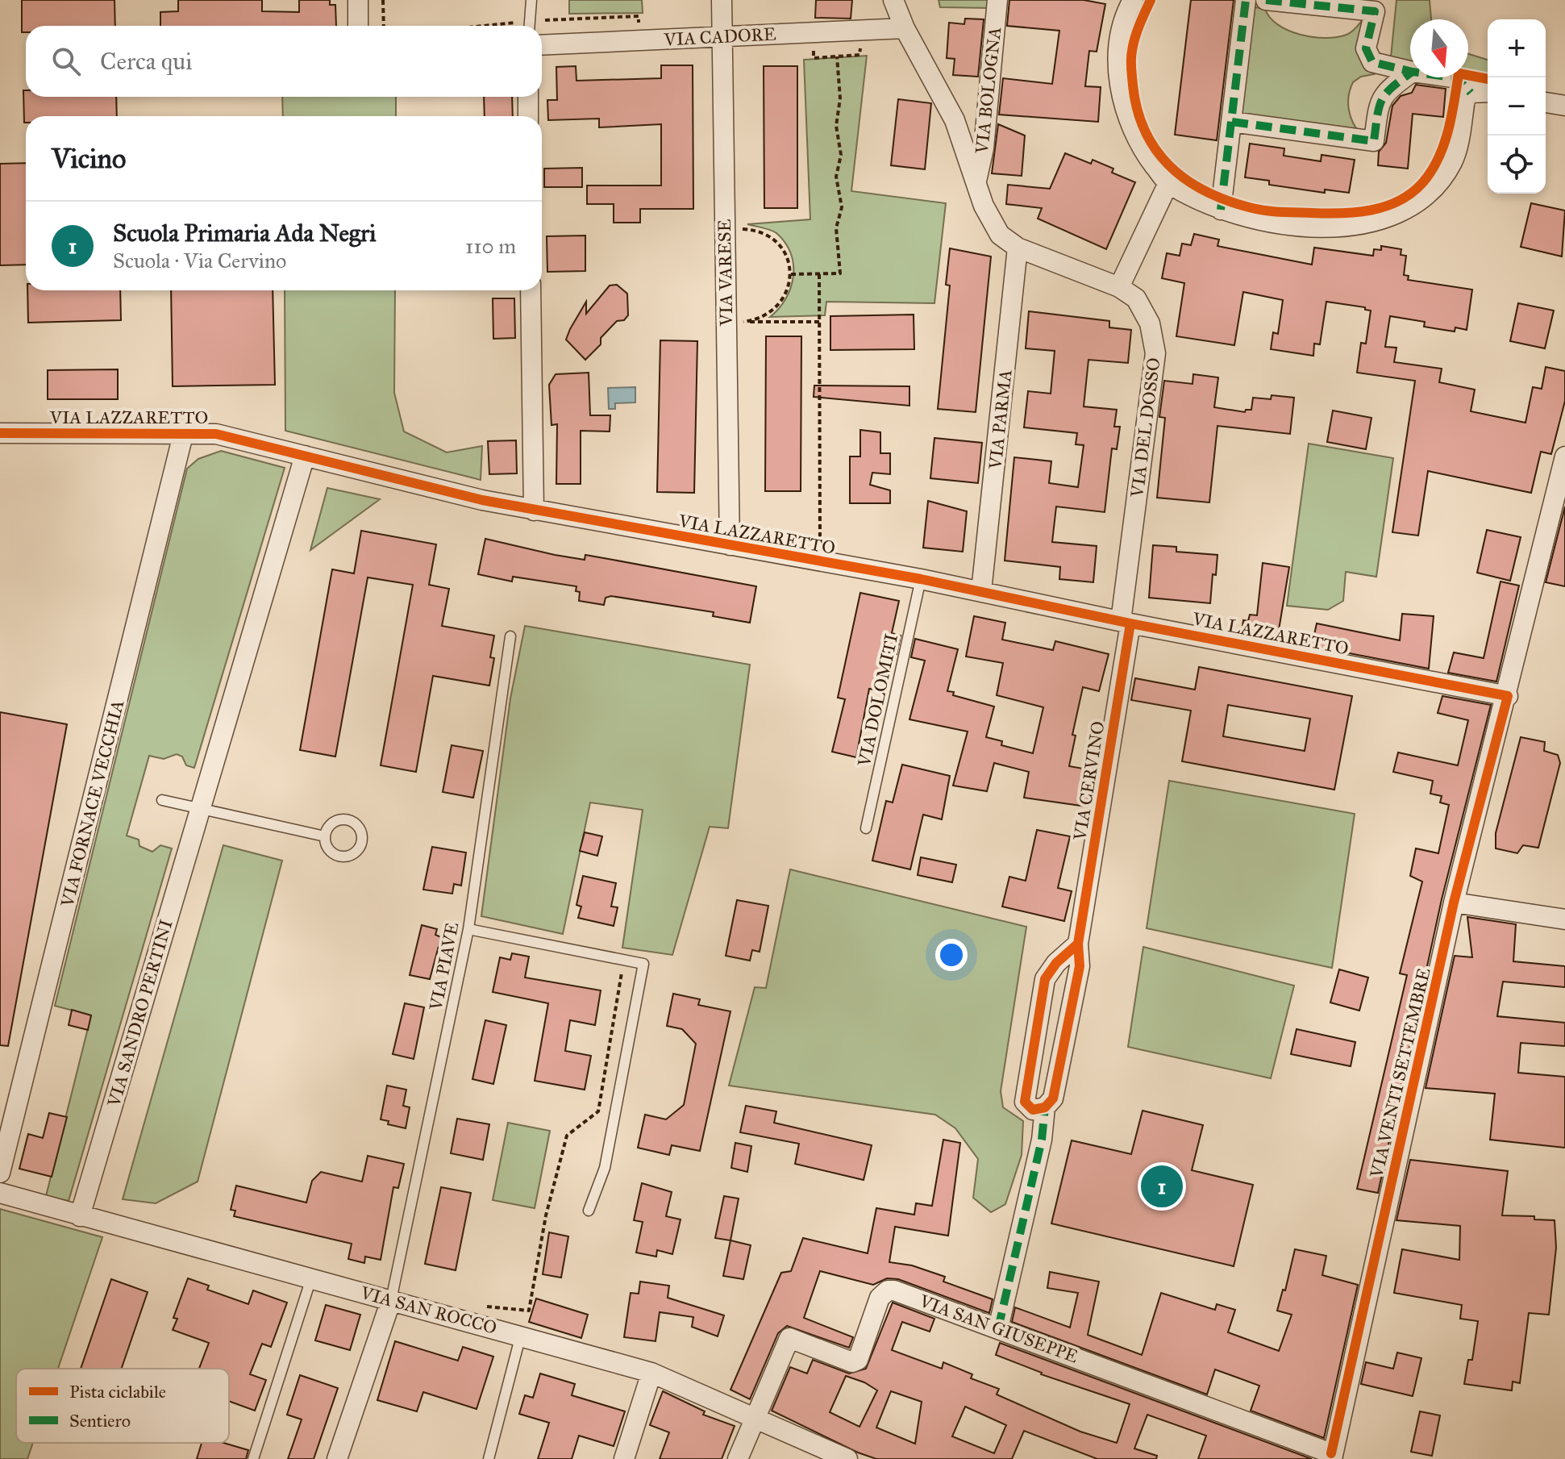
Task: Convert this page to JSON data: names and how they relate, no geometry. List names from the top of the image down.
{
  "streets": {
    "street": [
      "VIA CADORE",
      "VIA BOLOGNA",
      "VIA VARESE",
      "VIA LAZZARETTO",
      "VIA PARMA",
      "VIA DEL DOSSO",
      "VIA CERVINO",
      "VIA FORNACE VECCHIA",
      "VIA SANDRO PERTINI",
      "VIA VENTI SETTEMBRE",
      "VIA SAN ROCCO",
      "VIA SAN GIUSEPPE"
    ],
    "lane": ["VIA DOLOMITI", "VIA PIAVE"]
  },
  "crossings": [
    ["VIA CADORE", "VIA VARESE"],
    ["VIA CADORE", "VIA DEL DOSSO"],
    ["VIA BOLOGNA", "VIA DEL DOSSO"],
    ["VIA VARESE", "VIA LAZZARETTO"],
    ["VIA LAZZARETTO", "VIA PARMA"],
    ["VIA LAZZARETTO", "VIA DEL DOSSO"],
    ["VIA LAZZARETTO", "VIA DOLOMITI"],
    ["VIA LAZZARETTO", "VIA CERVINO"],
    ["VIA LAZZARETTO", "VIA FORNACE VECCHIA"],
    ["VIA LAZZARETTO", "VIA SANDRO PERTINI"],
    ["VIA LAZZARETTO", "VIA VENTI SETTEMBRE"],
    ["VIA PARMA", "VIA DEL DOSSO"],
    ["VIA DEL DOSSO", "VIA CERVINO"],
    ["VIA CERVINO", "VIA SAN GIUSEPPE"],
    ["VIA PIAVE", "VIA SAN ROCCO"],
    ["VIA SANDRO PERTINI", "VIA SAN ROCCO"],
    ["VIA VENTI SETTEMBRE", "VIA SAN GIUSEPPE"],
    ["VIA SAN ROCCO", "VIA SAN GIUSEPPE"]
  ],
  "legend": ["Pista ciclabile", "Sentiero"],
  "north": "bottom",
  "page": {
    "map_buttons": ["+", "−"],
    "search": "Cerca qui",
    "heading": "Vicino",
    "list": [
      {
        "mark": "1",
        "name": "Scuola Primaria Ada Negri",
        "note": "Scuola · Via Cervino",
        "value": "110 m"
      }
    ],
    "pins": "1"
  }
}
